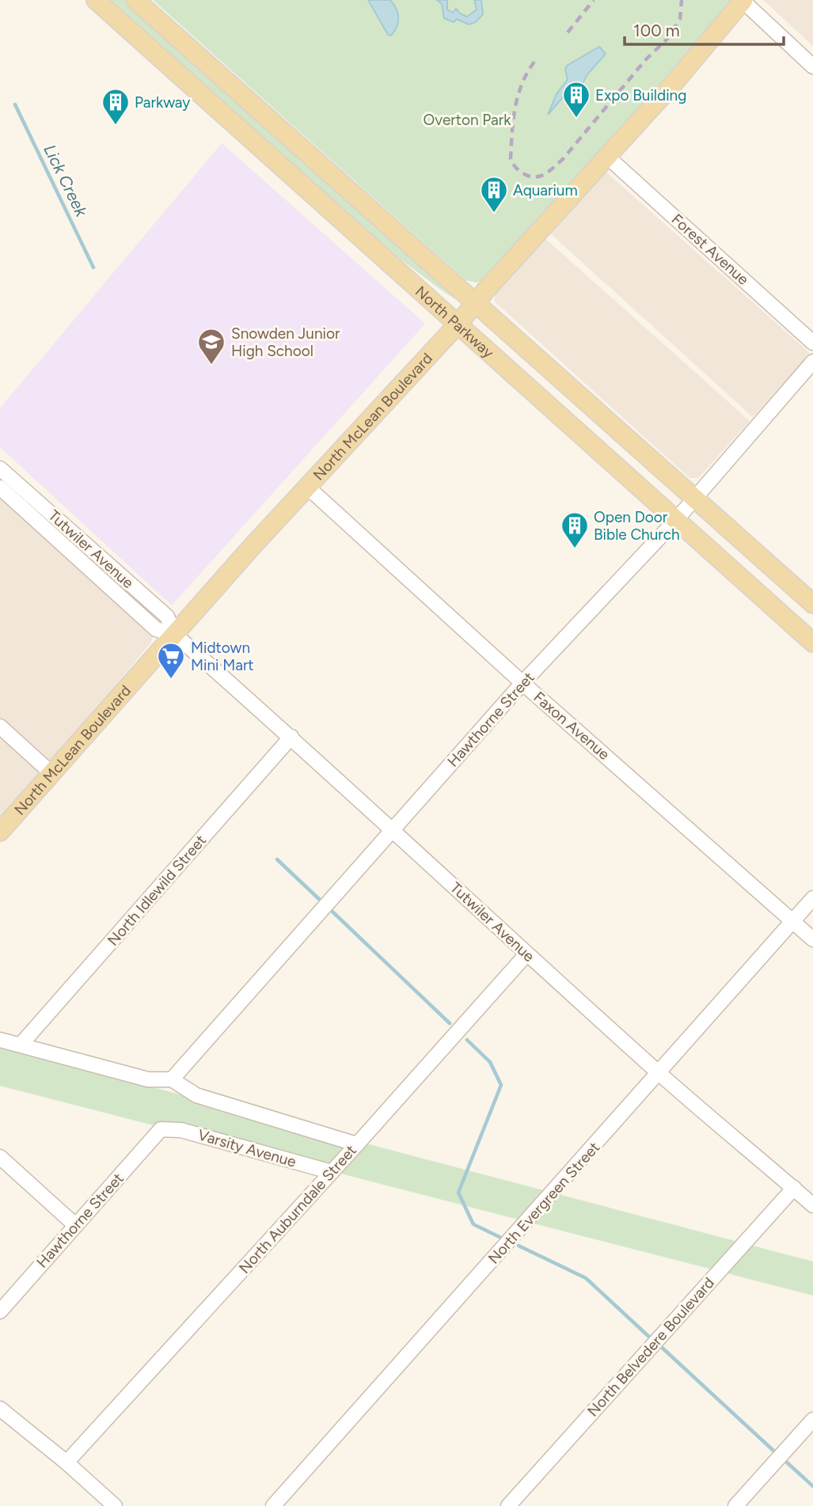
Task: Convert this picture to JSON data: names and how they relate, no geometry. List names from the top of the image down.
{
  "streets": {
    "main road": ["North Parkway", "North McLean Boulevard"],
    "street": [
      "Forest Avenue",
      "Tutwiler Avenue",
      "Hawthorne Street",
      "Faxon Avenue",
      "North Idlewild Street",
      "Varsity Avenue",
      "North Evergreen Street",
      "North Auburndale Street",
      "North Belvedere Boulevard"
    ]
  },
  "crossings": [
    ["Forest Avenue", "North McLean Boulevard"],
    ["North Parkway", "North McLean Boulevard"],
    ["North Parkway", "Hawthorne Street"],
    ["North McLean Boulevard", "Tutwiler Avenue"],
    ["North McLean Boulevard", "Faxon Avenue"],
    ["Tutwiler Avenue", "Hawthorne Street"],
    ["Tutwiler Avenue", "North Idlewild Street"],
    ["Tutwiler Avenue", "North Evergreen Street"],
    ["Tutwiler Avenue", "North Auburndale Street"],
    ["Tutwiler Avenue", "North Belvedere Boulevard"],
    ["Hawthorne Street", "Faxon Avenue"],
    ["Hawthorne Street", "Varsity Avenue"],
    ["Faxon Avenue", "North Evergreen Street"],
    ["Varsity Avenue", "North Auburndale Street"]
  ],
  "water": ["Lick Creek"],
  "parks": ["Overton Park"],
  "places": {
    "building": [
      "Expo Building",
      "Parkway",
      "Aquarium",
      "Open Door Bible Church"
    ],
    "school or university": ["Snowden Junior High School"],
    "supermarket": ["Midtown Mini Mart"]
  },
  "scale_bar": "100 m"
}
